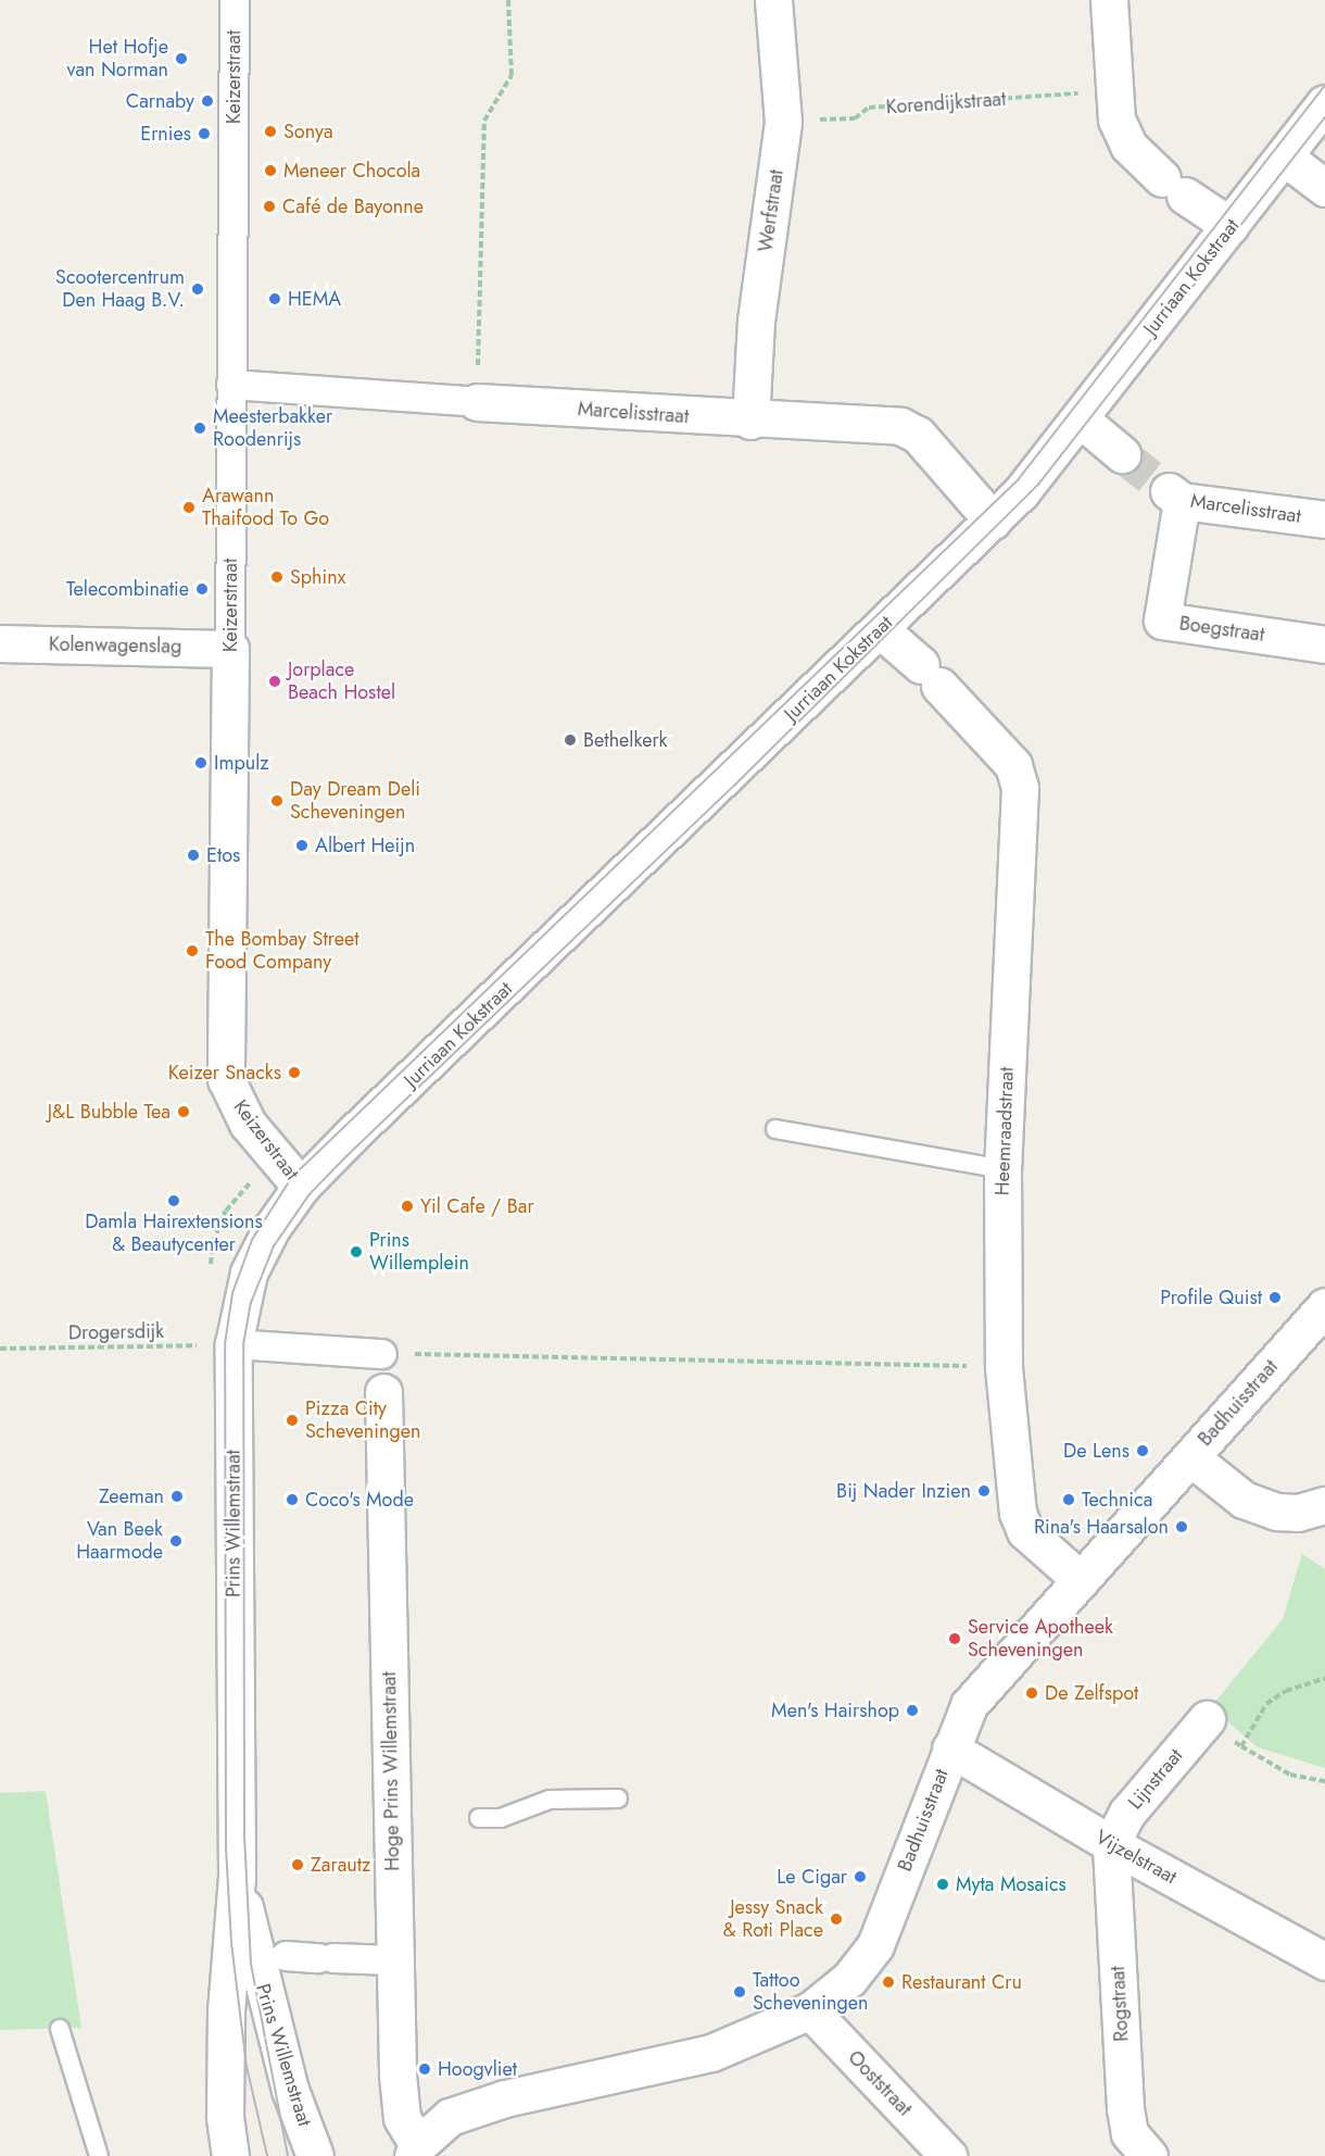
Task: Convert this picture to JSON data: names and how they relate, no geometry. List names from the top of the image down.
{
  "streets": {
    "street": [
      "Keizerstraat",
      "Werfstraat",
      "Jurriaan Kokstraat",
      "Marcelisstraat",
      "Boegstraat",
      "Kolenwagenslag",
      "Heemraadstraat",
      "Badhuisstraat",
      "Prins Willemstraat",
      "Hoge Prins Willemstraat",
      "Lijnstraat",
      "Vijzelstraat",
      "Rogstraat",
      "Ooststraat"
    ],
    "path": ["Korendijkstraat", "Drogersdijk"]
  },
  "crossings": [
    ["Keizerstraat", "Jurriaan Kokstraat"],
    ["Keizerstraat", "Marcelisstraat"],
    ["Keizerstraat", "Kolenwagenslag"],
    ["Keizerstraat", "Prins Willemstraat"],
    ["Korendijkstraat", "Werfstraat"],
    ["Werfstraat", "Marcelisstraat"],
    ["Jurriaan Kokstraat", "Marcelisstraat"],
    ["Jurriaan Kokstraat", "Heemraadstraat"],
    ["Jurriaan Kokstraat", "Prins Willemstraat"],
    ["Marcelisstraat", "Boegstraat"],
    ["Heemraadstraat", "Badhuisstraat"],
    ["Drogersdijk", "Prins Willemstraat"],
    ["Badhuisstraat", "Hoge Prins Willemstraat"],
    ["Badhuisstraat", "Vijzelstraat"],
    ["Badhuisstraat", "Ooststraat"],
    ["Lijnstraat", "Vijzelstraat"],
    ["Lijnstraat", "Rogstraat"],
    ["Vijzelstraat", "Rogstraat"]
  ],
  "places": [
    "Het Hofje van Norman",
    "Carnaby",
    "Sonya",
    "Ernies",
    "Meneer Chocola",
    "Café de Bayonne",
    "Scootercentrum Den Haag B.V.",
    "HEMA",
    "Meesterbakker Roodenrijs",
    "Arawann Thaifood To Go",
    "Sphinx",
    "Telecombinatie",
    "Jorplace Beach Hostel",
    "Bethelkerk",
    "Impulz",
    "Day Dream Deli Scheveningen",
    "Albert Heijn",
    "Etos",
    "The Bombay Street Food Company",
    "Keizer Snacks",
    "J&L Bubble Tea",
    "Damla Hairextensions & Beautycenter",
    "Yil Cafe / Bar",
    "Prins Willemplein",
    "Profile Quist",
    "Pizza City Scheveningen",
    "De Lens",
    "Bij Nader Inzien",
    "Zeeman",
    "Coco's Mode",
    "Technica",
    "Rina's Haarsalon",
    "Van Beek Haarmode",
    "Service Apotheek Scheveningen",
    "De Zelfspot",
    "Men's Hairshop",
    "Zarautz",
    "Le Cigar",
    "Myta Mosaics",
    "Jessy Snack & Roti Place",
    "Restaurant Cru",
    "Tattoo Scheveningen",
    "Hoogvliet"
  ]
}
